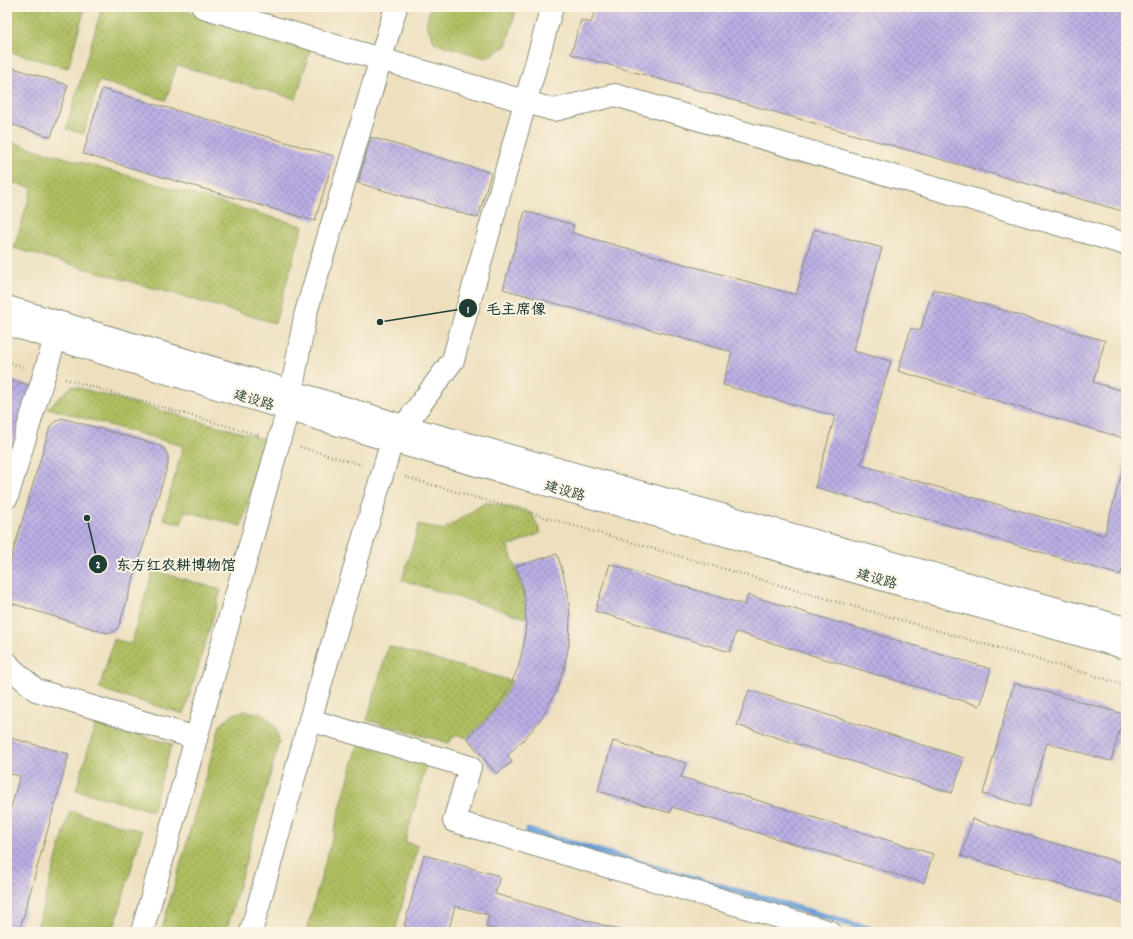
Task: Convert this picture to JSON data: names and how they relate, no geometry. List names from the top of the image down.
{
  "streets": {
    "street": ["建设路"]
  },
  "places": ["毛主席像", "东方红农耕博物馆"]
}
